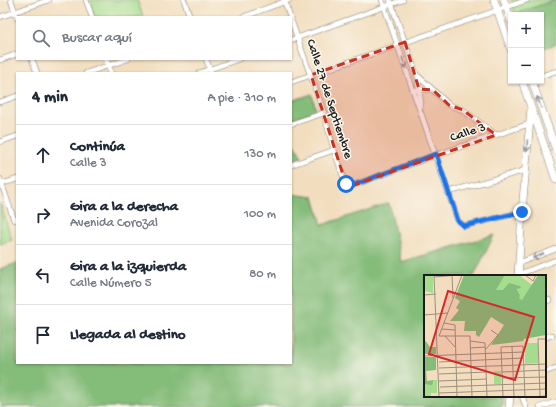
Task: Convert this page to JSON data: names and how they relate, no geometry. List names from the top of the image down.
{
  "streets": {
    "street": ["Calle 27 de Septiembre", "Calle 3"]
  },
  "crossings": [
    ["Calle 27 de Septiembre", "Calle 3"]
  ],
  "page": {
    "map_buttons": ["+", "−"],
    "search": "Buscar aquí",
    "heading": ["4 min", "A pie · 310 m"],
    "list": [
      ["Continúa", "Calle 3", "130 m"],
      ["Gira a la derecha", "Avenida Corozal", "100 m"],
      ["Gira a la izquierda", "Calle Número 5", "80 m"],
      "Llegada al destino"
    ]
  }
}
